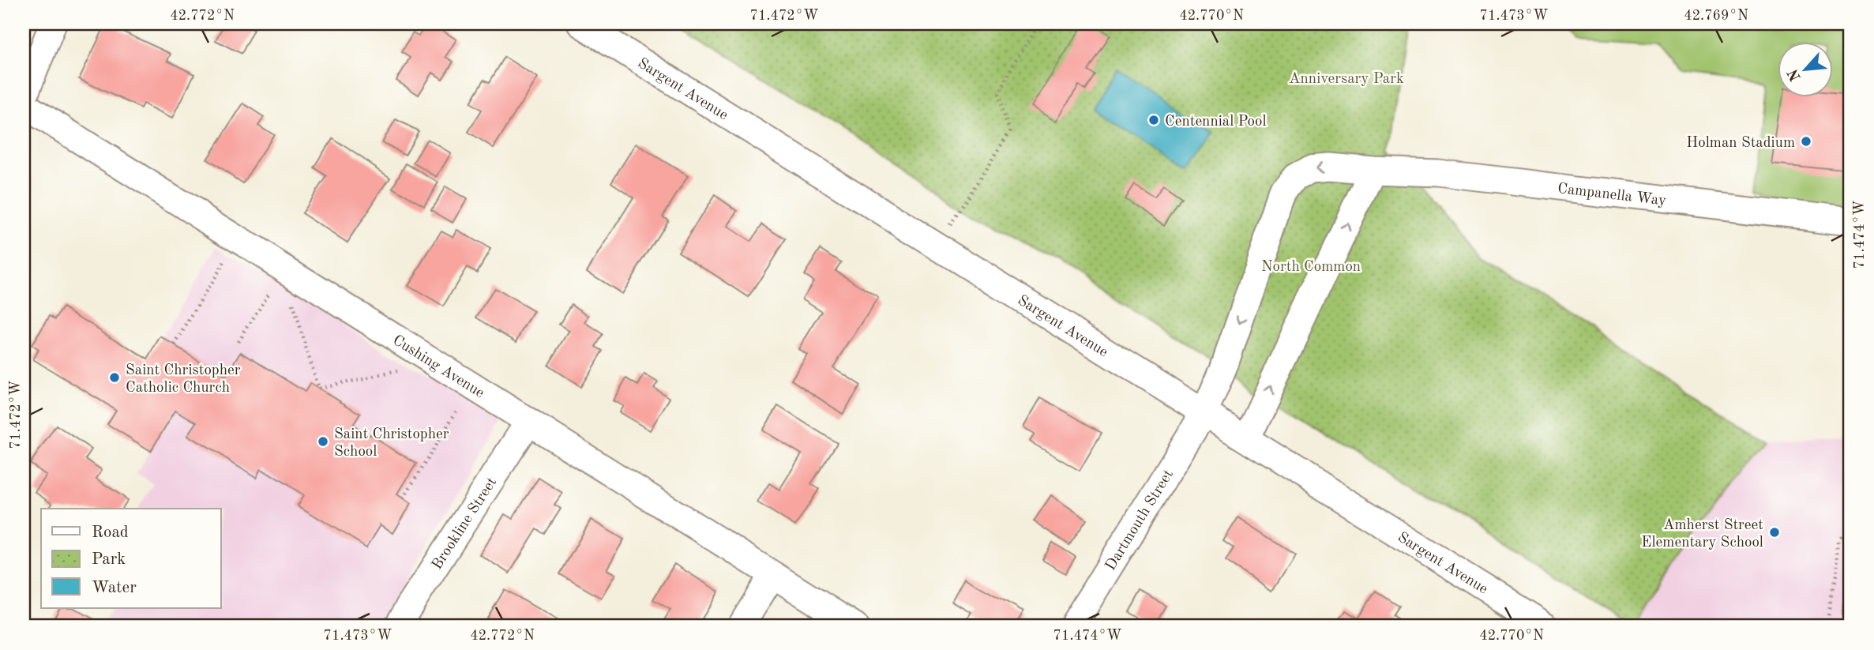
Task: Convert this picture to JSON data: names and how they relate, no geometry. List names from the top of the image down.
{
  "streets": {
    "street": [
      "Sargent Avenue",
      "Campanella Way",
      "Cushing Avenue",
      "Dartmouth Street",
      "Brookline Street"
    ]
  },
  "crossings": [
    ["Sargent Avenue", "Campanella Way"],
    ["Sargent Avenue", "Dartmouth Street"],
    ["Campanella Way", "Dartmouth Street"],
    ["Cushing Avenue", "Brookline Street"]
  ],
  "parks": ["Anniversary Park", "North Common"],
  "places": [
    "Centennial Pool",
    "Holman Stadium",
    "Saint Christopher Catholic Church",
    "Saint Christopher School",
    "Amherst Street Elementary School"
  ],
  "legend": ["Road", "Park", "Water"],
  "north": "bottom left",
  "coordinates": [
    "42.772°N",
    "71.472°W",
    "42.770°N",
    "71.473°W",
    "42.769°N",
    "71.474°W"
  ]
}
